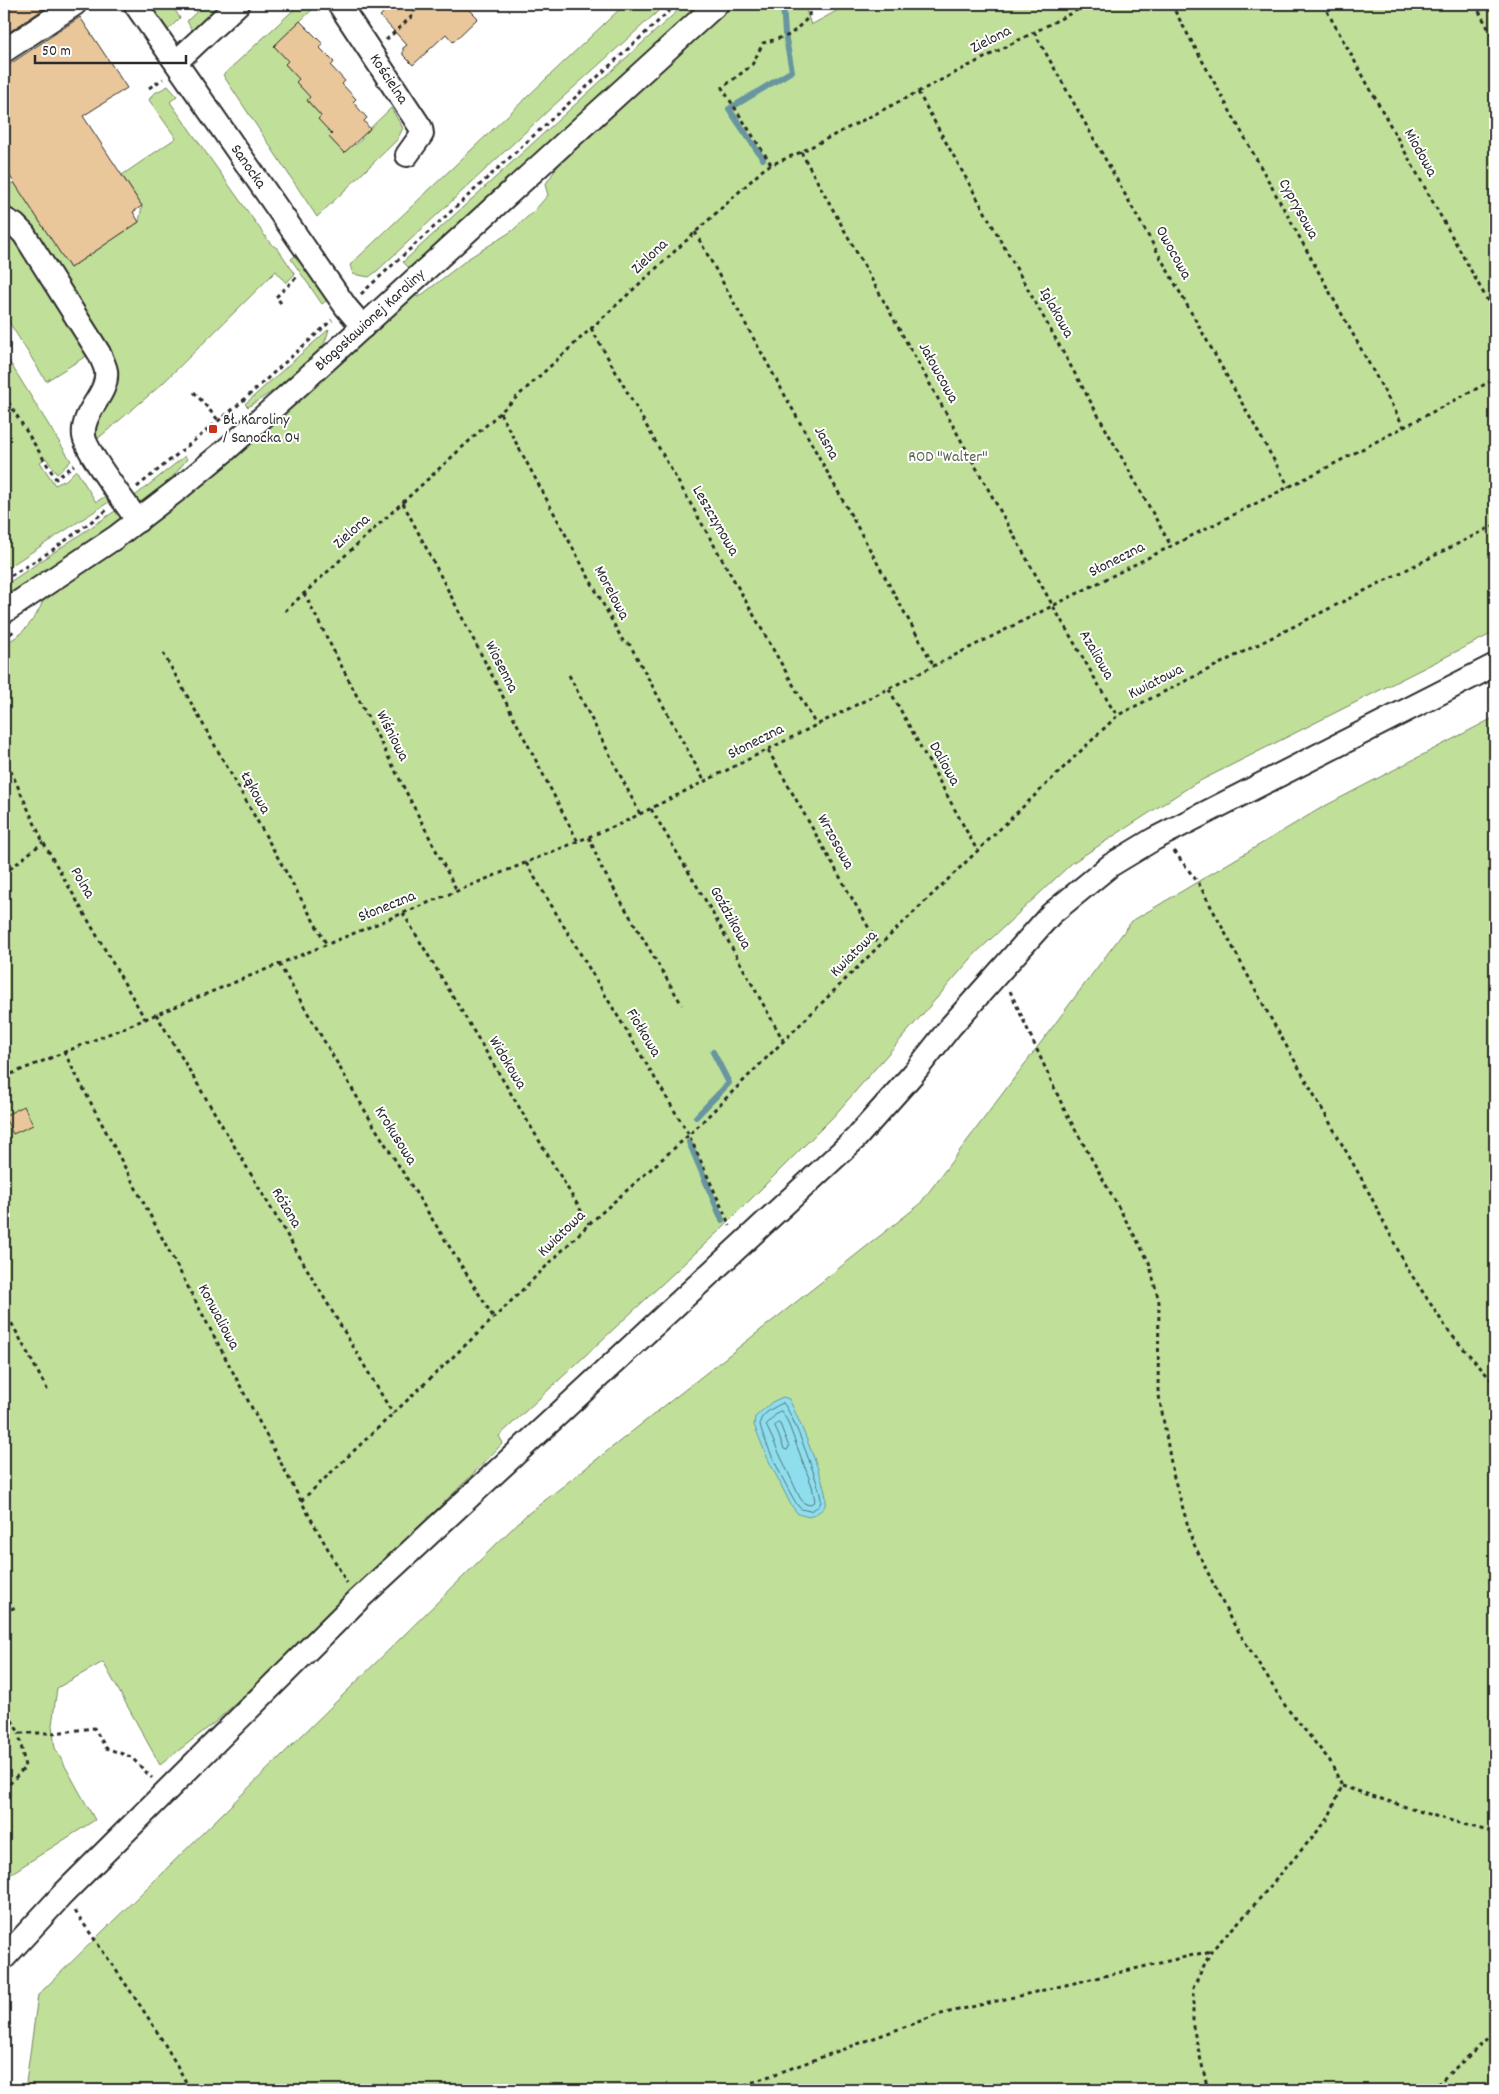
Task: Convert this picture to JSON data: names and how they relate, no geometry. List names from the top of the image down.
{
  "streets": {
    "street": ["Kościelna", "Sanocka", "Błogosławionej Karoliny"],
    "path": [
      "Zielona",
      "Miodowa",
      "Cyprysowa",
      "Owocowa",
      "Iglakowa",
      "Jałowcowa",
      "Jasna",
      "Leszczynowa",
      "Słoneczna",
      "Morelowa",
      "Azaliowa",
      "Wiosenna",
      "Kwiatowa",
      "Wiśniowa",
      "Daliowa",
      "Łąkowa",
      "Wrzosowa",
      "Polna",
      "Goździkowa",
      "Fiołkowa",
      "Widokowa",
      "Krokusowa",
      "Różana",
      "Konwaliowa"
    ]
  },
  "crossings": [
    ["Zielona", "Owocowa"],
    ["Zielona", "Iglakowa"],
    ["Zielona", "Jałowcowa"],
    ["Zielona", "Jasna"],
    ["Zielona", "Leszczynowa"],
    ["Zielona", "Morelowa"],
    ["Zielona", "Wiosenna"],
    ["Zielona", "Wiśniowa"],
    ["Sanocka", "Błogosławionej Karoliny"],
    ["Cyprysowa", "Słoneczna"],
    ["Owocowa", "Słoneczna"],
    ["Iglakowa", "Słoneczna"],
    ["Jałowcowa", "Słoneczna"],
    ["Jałowcowa", "Azaliowa"],
    ["Jasna", "Słoneczna"],
    ["Leszczynowa", "Słoneczna"],
    ["Słoneczna", "Morelowa"],
    ["Słoneczna", "Azaliowa"],
    ["Słoneczna", "Wiosenna"],
    ["Słoneczna", "Wiśniowa"],
    ["Słoneczna", "Daliowa"],
    ["Słoneczna", "Łąkowa"],
    ["Słoneczna", "Wrzosowa"],
    ["Słoneczna", "Polna"],
    ["Słoneczna", "Goździkowa"],
    ["Słoneczna", "Fiołkowa"],
    ["Słoneczna", "Widokowa"],
    ["Słoneczna", "Krokusowa"],
    ["Słoneczna", "Różana"],
    ["Słoneczna", "Konwaliowa"],
    ["Azaliowa", "Kwiatowa"],
    ["Kwiatowa", "Daliowa"],
    ["Kwiatowa", "Wrzosowa"],
    ["Kwiatowa", "Goździkowa"],
    ["Kwiatowa", "Fiołkowa"],
    ["Kwiatowa", "Widokowa"],
    ["Kwiatowa", "Krokusowa"],
    ["Kwiatowa", "Różana"],
    ["Kwiatowa", "Konwaliowa"]
  ],
  "parks": ["ROD \"Walter\""],
  "places": {
    "transit": ["Bł. Karoliny / Sanocka 04"]
  },
  "scale_bar": "50 m"
}
